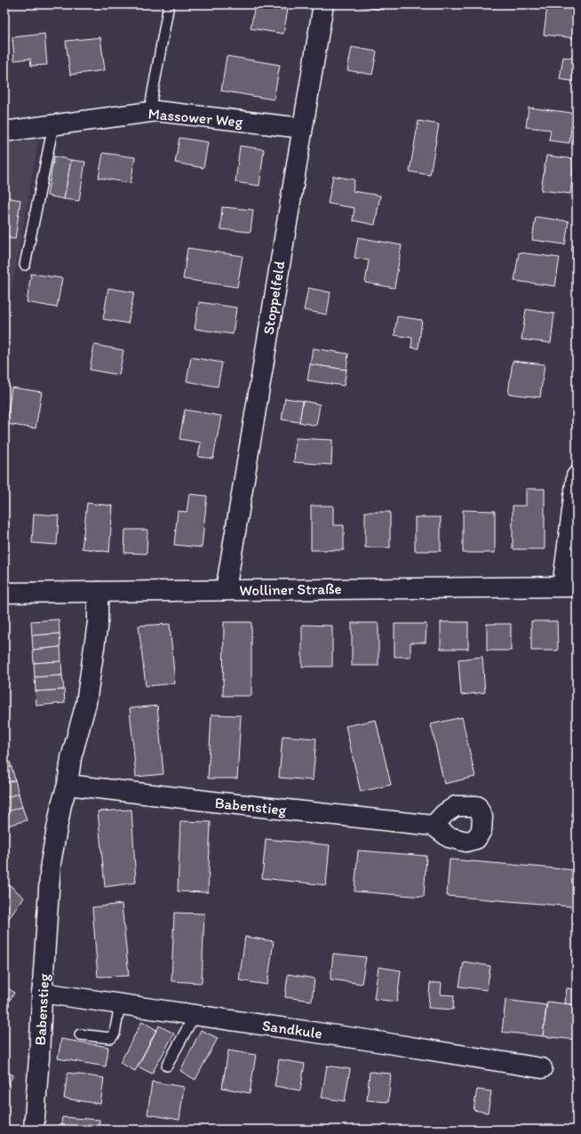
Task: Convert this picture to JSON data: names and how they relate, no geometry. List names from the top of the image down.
{
  "streets": {
    "street": [
      "Massower Weg",
      "Stoppelfeld",
      "Wolliner Straße",
      "Babenstieg",
      "Sandkule"
    ]
  },
  "crossings": [
    ["Massower Weg", "Stoppelfeld"],
    ["Stoppelfeld", "Wolliner Straße"],
    ["Wolliner Straße", "Babenstieg"],
    ["Babenstieg", "Sandkule"]
  ]
}
